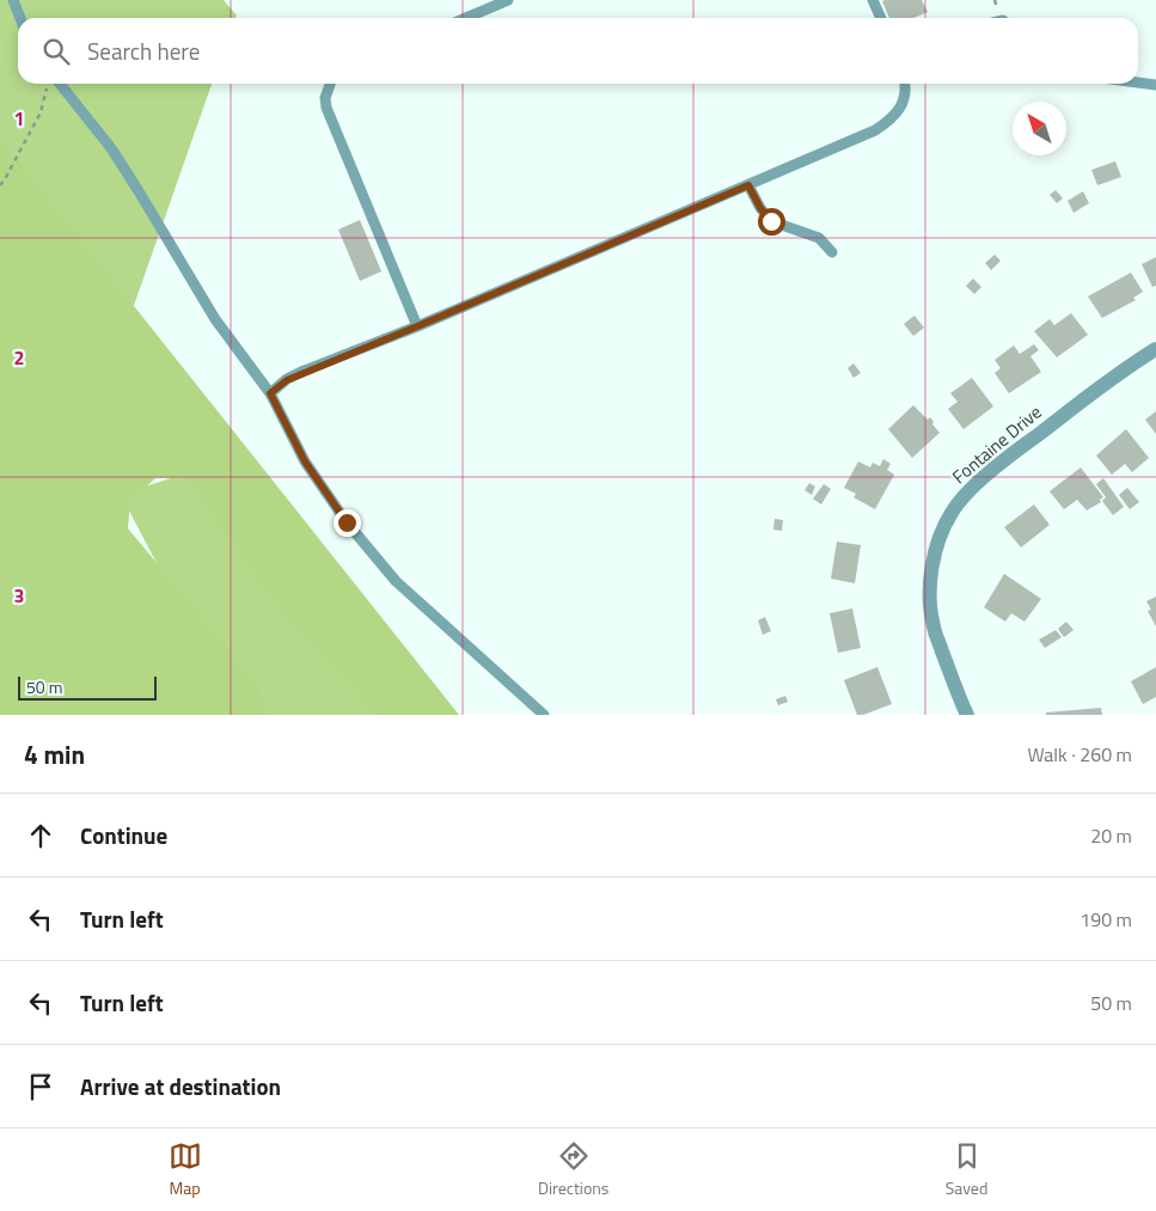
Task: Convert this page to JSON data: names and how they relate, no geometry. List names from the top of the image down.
{
  "streets": {
    "street": ["Fontaine Drive"]
  },
  "scale_bar": "50 m",
  "north": "top left",
  "page": {
    "search": "Search here",
    "scale": "50 m",
    "heading": ["4 min", "Walk · 260 m"],
    "list": [
      ["Continue", "20 m"],
      ["Turn left", "190 m"],
      ["Turn left", "50 m"],
      "Arrive at destination"
    ],
    "nav": ["Map", "Directions", "Saved"]
  },
  "grid": {
    "rows": ["1", "2", "3"]
  }
}
